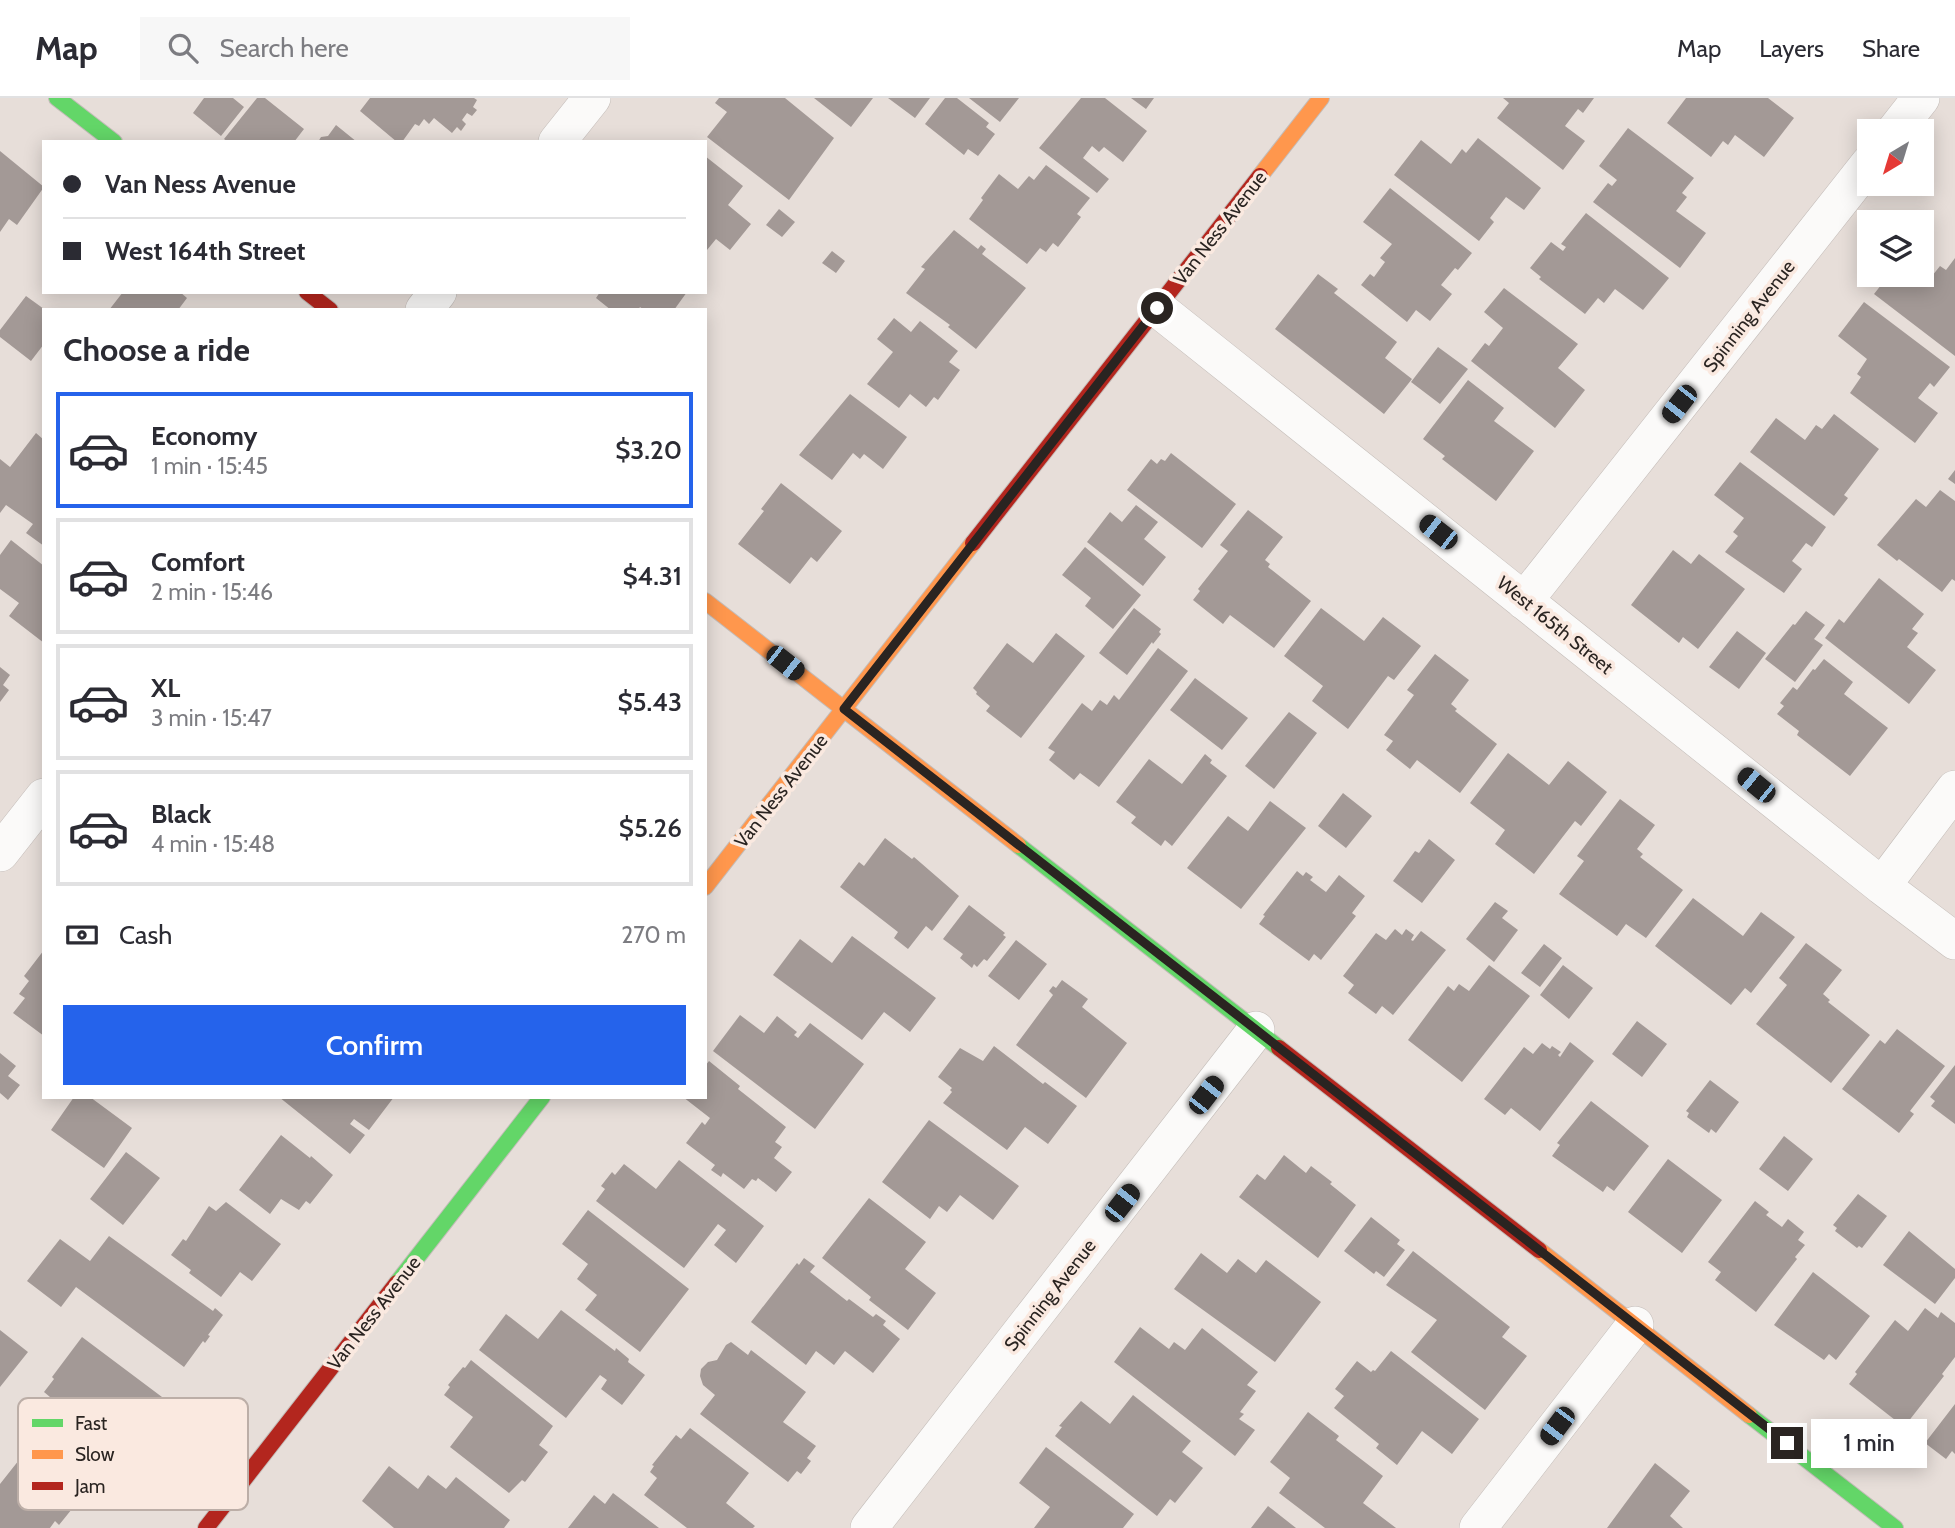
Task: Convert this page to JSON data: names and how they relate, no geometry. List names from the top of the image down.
{
  "streets": {
    "main road": ["Van Ness Avenue"],
    "street": ["Spinning Avenue", "West 165th Street"]
  },
  "crossings": [
    ["Van Ness Avenue", "West 165th Street"],
    ["Spinning Avenue", "West 165th Street"]
  ],
  "legend": ["Fast", "Slow", "Jam"],
  "north": "bottom left",
  "page": {
    "header": "Map",
    "search": "Search here",
    "nav": ["Map", "Layers", "Share"],
    "banner": ["Van Ness Avenue", "West 164th Street"],
    "heading": "Choose a ride",
    "list": [
      {
        "name": "Economy",
        "note": "1 min · 15:45",
        "value": "$3.20"
      },
      {
        "name": "Comfort",
        "note": "2 min · 15:46",
        "value": "$4.31"
      },
      {
        "name": "XL",
        "note": "3 min · 15:47",
        "value": "$5.43"
      },
      {
        "name": "Black",
        "note": "4 min · 15:48",
        "value": "$5.26"
      }
    ],
    "pay": ["Cash", "270 m"],
    "buttons": "Confirm",
    "bubble": "1 min"
  }
}
